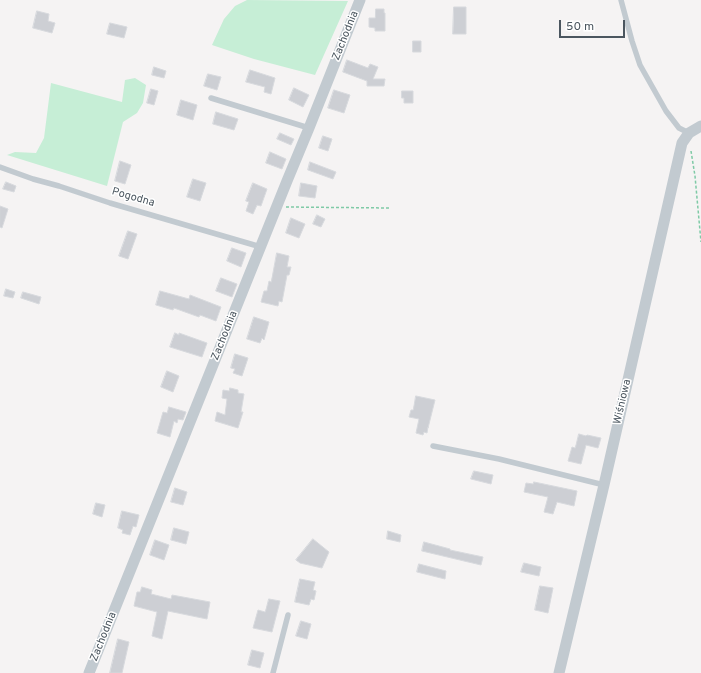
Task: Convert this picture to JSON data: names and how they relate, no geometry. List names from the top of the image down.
{
  "streets": {
    "street": ["Zachodnia", "Wiśniowa"],
    "lane": ["Pogodna"]
  },
  "crossings": [
    ["Zachodnia", "Pogodna"]
  ],
  "scale_bar": "50 m"
}
